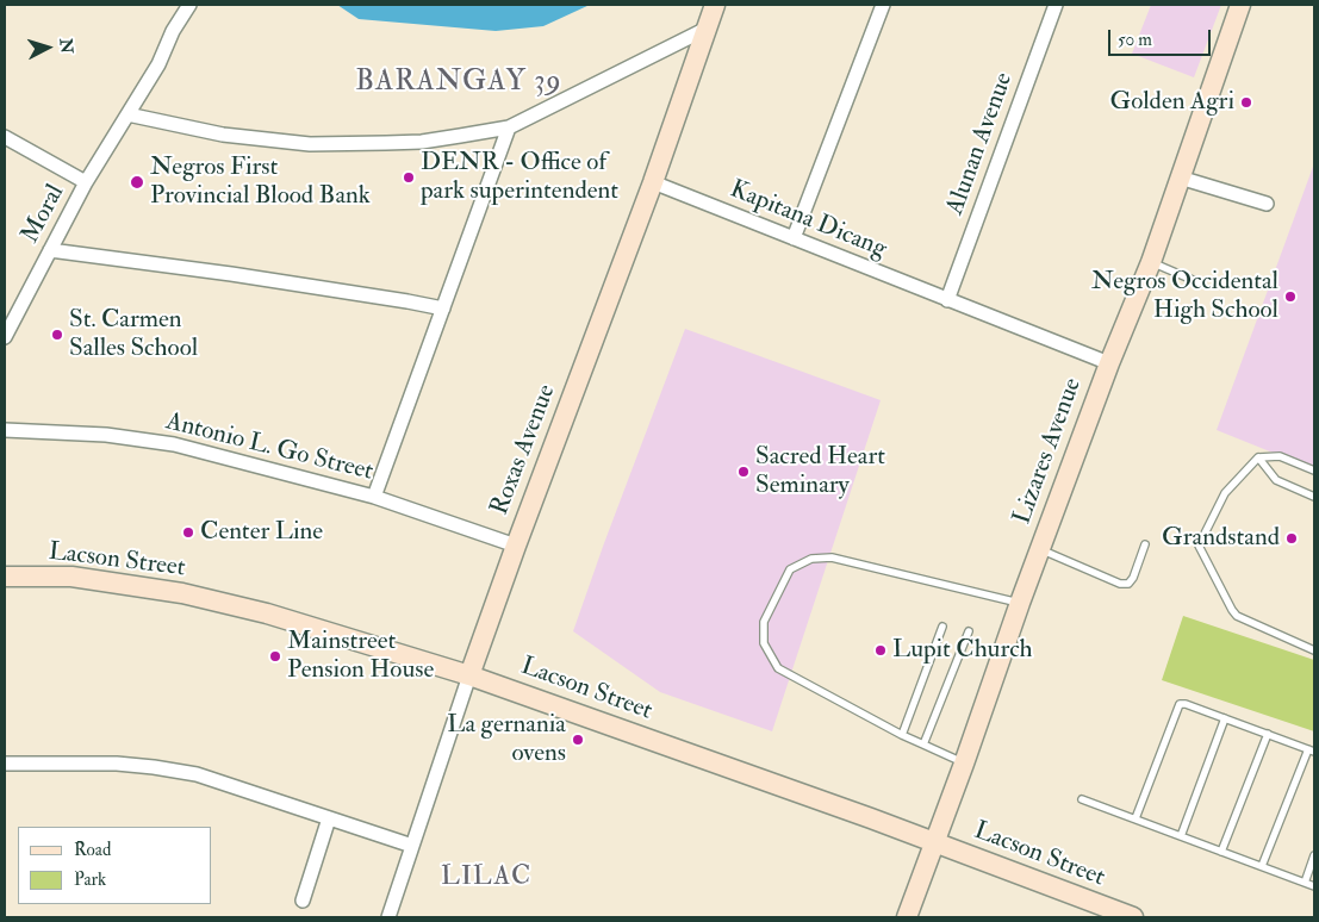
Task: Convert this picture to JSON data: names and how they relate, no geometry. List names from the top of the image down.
{
  "streets": {
    "street": [
      "Alunan Avenue",
      "Moral",
      "Kapitana Dicang",
      "Antonio L. Go Street",
      "Roxas Avenue",
      "Lizares Avenue",
      "Lacson Street"
    ]
  },
  "crossings": [
    ["Alunan Avenue", "Kapitana Dicang"],
    ["Kapitana Dicang", "Roxas Avenue"],
    ["Kapitana Dicang", "Lizares Avenue"],
    ["Antonio L. Go Street", "Roxas Avenue"],
    ["Roxas Avenue", "Lacson Street"],
    ["Lizares Avenue", "Lacson Street"]
  ],
  "districts": ["BARANGAY 39", "LILAC"],
  "places": [
    "Golden Agri",
    "DENR - Office of park superintendent",
    "Negros First Provincial Blood Bank",
    "Negros Occidental High School",
    "St. Carmen Salles School",
    "Sacred Heart Seminary",
    "Center Line",
    "Grandstand",
    "Lupit Church",
    "Mainstreet Pension House",
    "La gernania ovens"
  ],
  "legend": ["Road", "Park"],
  "scale_bar": "50 m",
  "north": "right"
}
